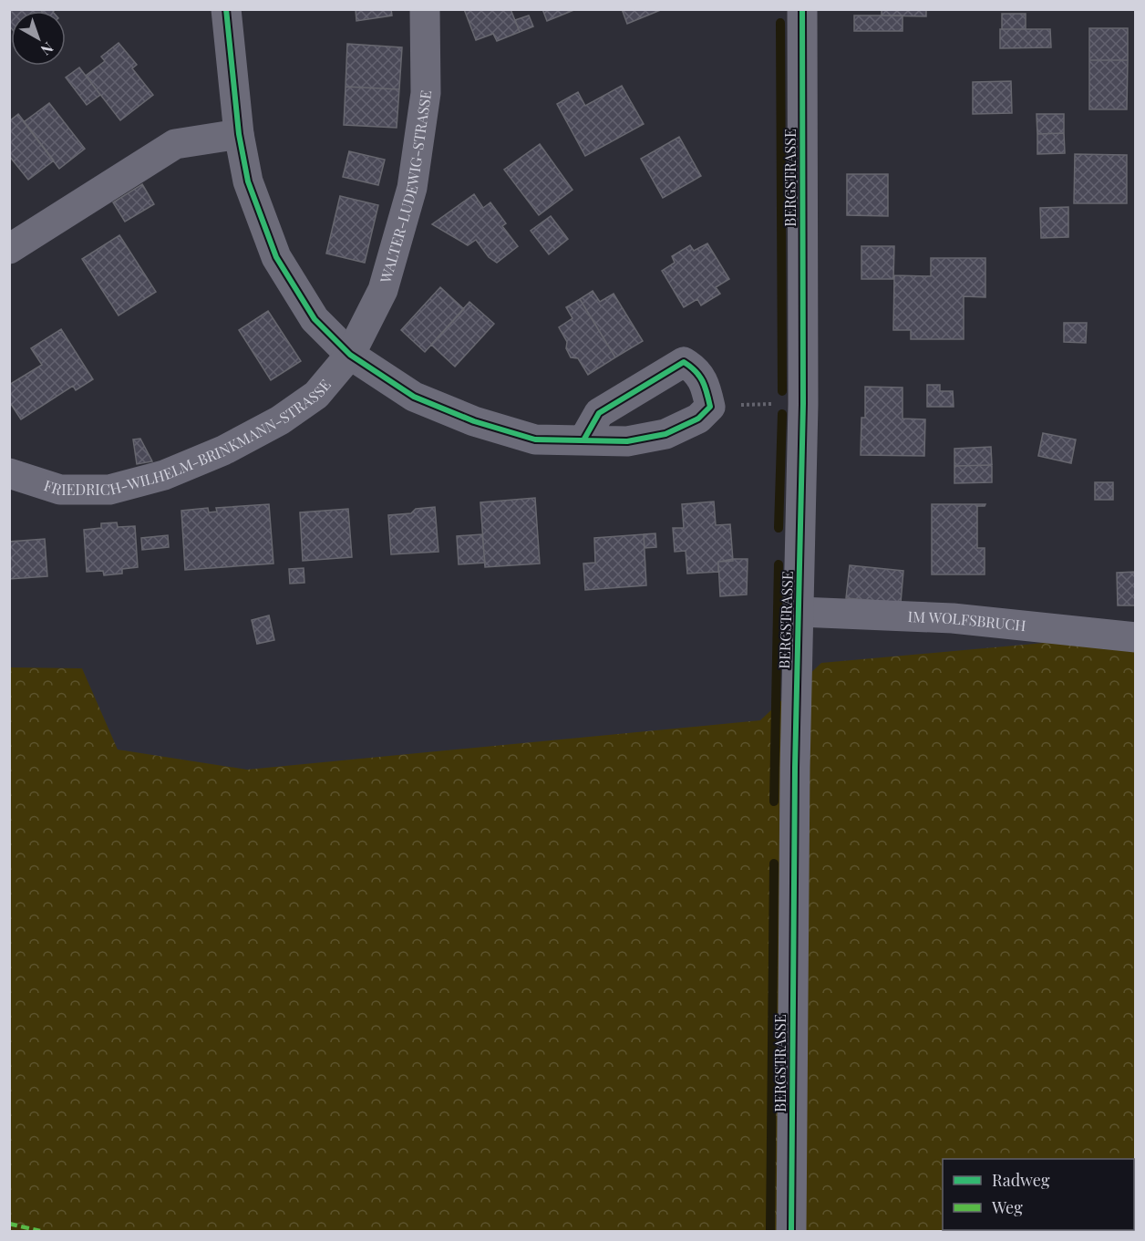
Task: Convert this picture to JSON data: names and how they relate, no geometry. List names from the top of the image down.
{
  "streets": {
    "street": [
      "BERGSTRASSE",
      "WALTER-LUDEWIG-STRASSE",
      "FRIEDRICH-WILHELM-BRINKMANN-STRASSE",
      "IM WOLFSBRUCH"
    ]
  },
  "crossings": [
    ["BERGSTRASSE", "IM WOLFSBRUCH"],
    ["WALTER-LUDEWIG-STRASSE", "FRIEDRICH-WILHELM-BRINKMANN-STRASSE"]
  ],
  "legend": ["Radweg", "Weg"],
  "north": "bottom right"
}
